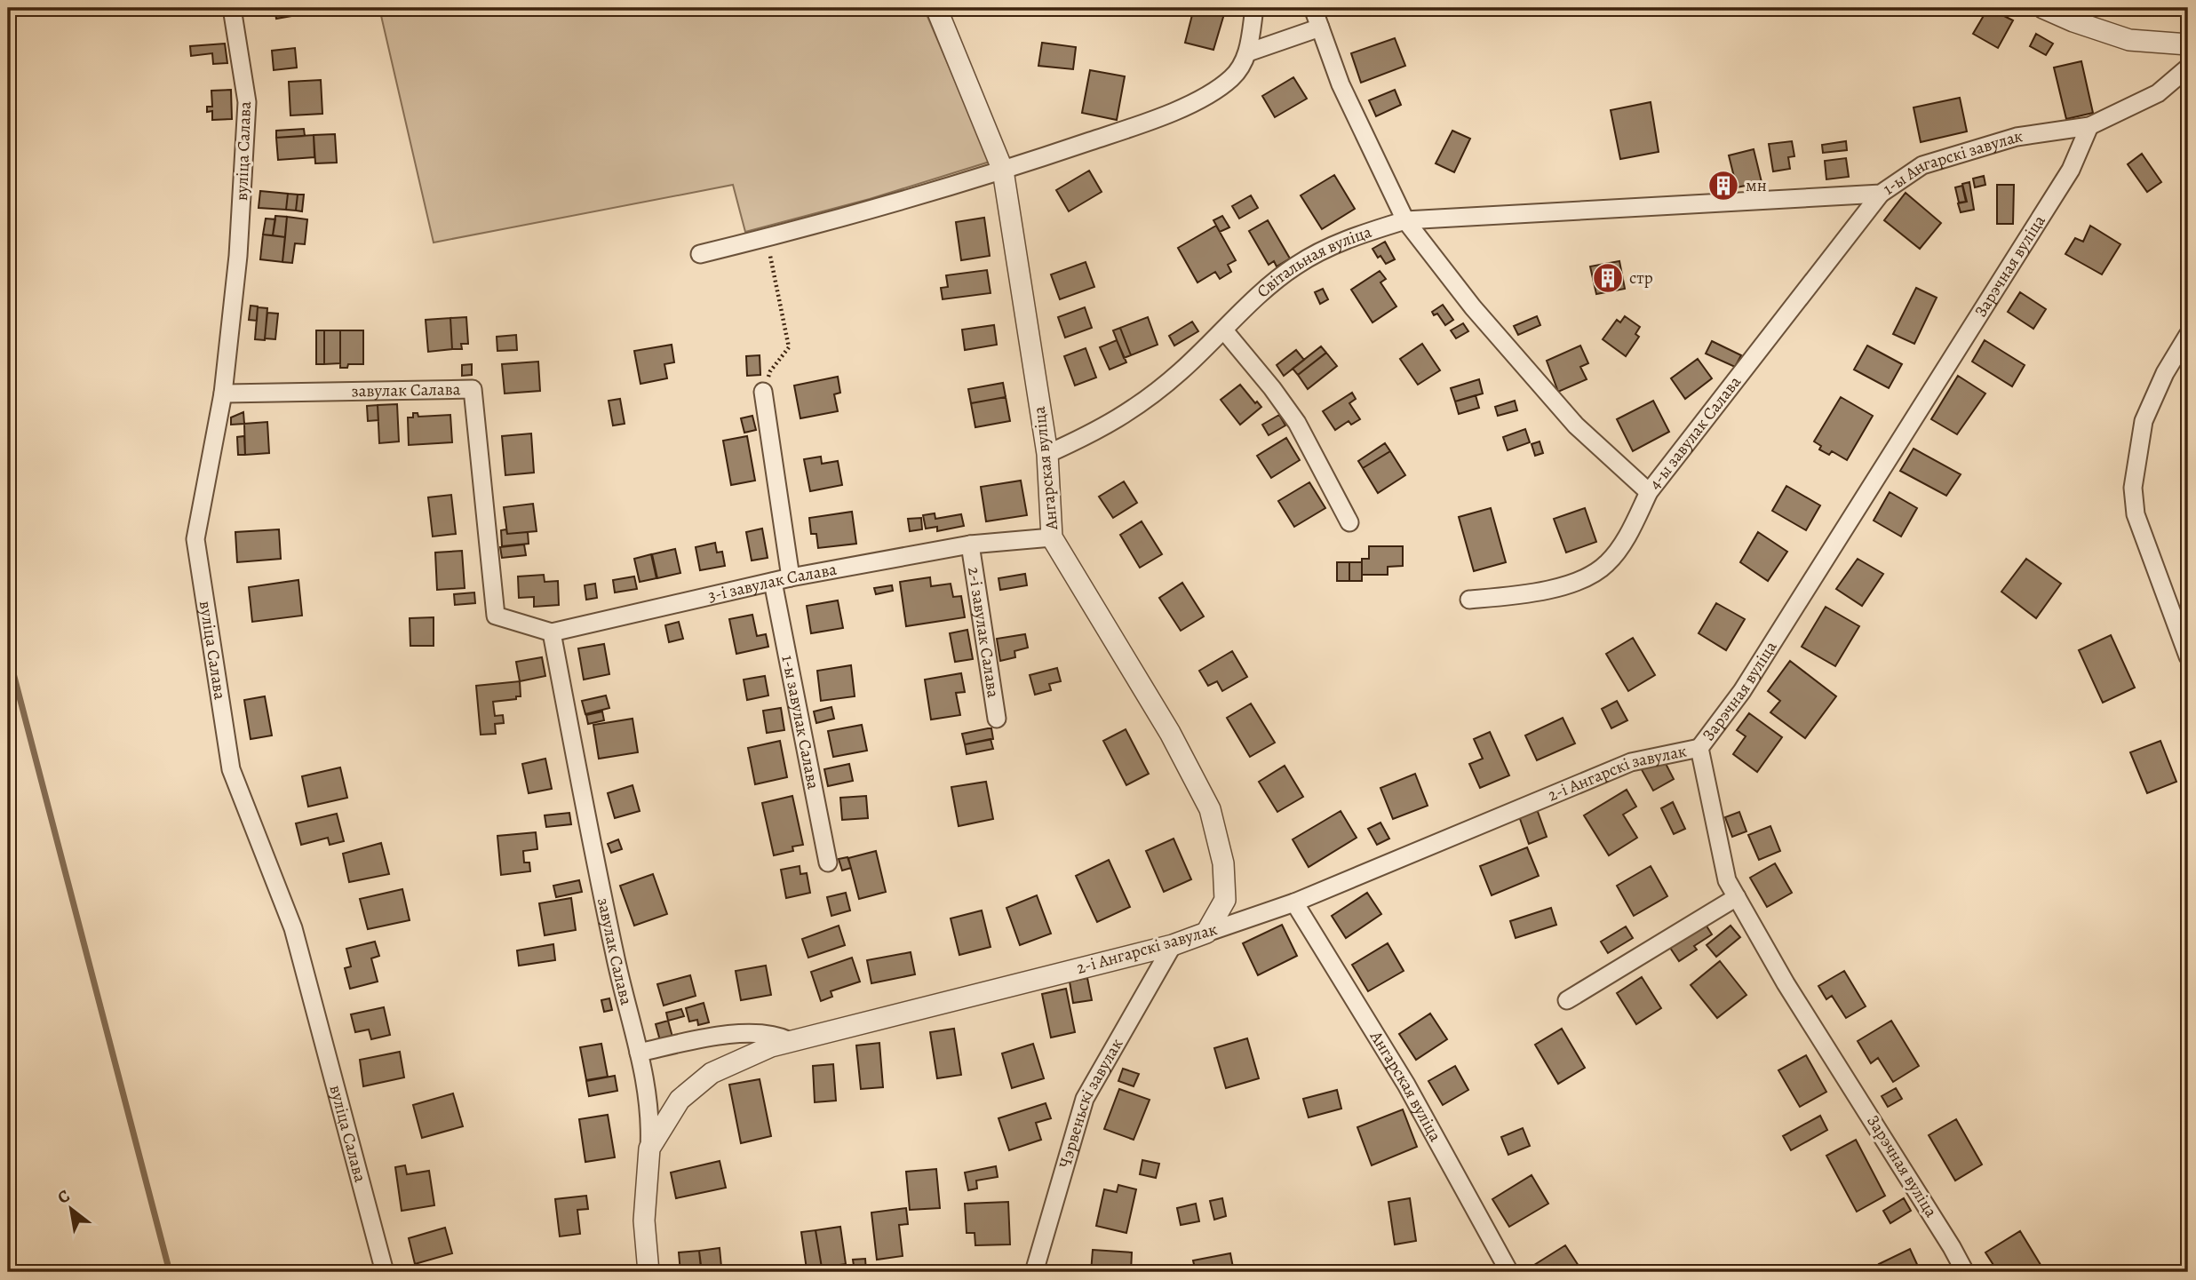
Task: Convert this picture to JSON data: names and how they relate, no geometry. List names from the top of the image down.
{
  "streets": {
    "street": [
      "вуліца Салава",
      "1-ы Ангарскі завулак",
      "Світальная вуліца",
      "Зарэчная вуліца",
      "завулак Салава",
      "4-ы завулак Салава",
      "Ангарская вуліца",
      "3-і завулак Салава",
      "2-і завулак Салава",
      "1-ы завулак Салава",
      "2-і Ангарскі завулак",
      "Чэрвеньскі завулак"
    ]
  },
  "crossings": [
    ["вуліца Салава", "завулак Салава"],
    ["1-ы Ангарскі завулак", "Світальная вуліца"],
    ["1-ы Ангарскі завулак", "Зарэчная вуліца"],
    ["1-ы Ангарскі завулак", "4-ы завулак Салава"],
    ["Світальная вуліца", "Ангарская вуліца"],
    ["Зарэчная вуліца", "2-і Ангарскі завулак"],
    ["завулак Салава", "3-і завулак Салава"],
    ["завулак Салава", "2-і Ангарскі завулак"],
    ["Ангарская вуліца", "3-і завулак Салава"],
    ["Ангарская вуліца", "2-і Ангарскі завулак"],
    ["3-і завулак Салава", "2-і завулак Салава"],
    ["3-і завулак Салава", "1-ы завулак Салава"],
    ["2-і Ангарскі завулак", "Чэрвеньскі завулак"]
  ],
  "places": {
    "building": ["мн", "стр"]
  },
  "north": "top left"
}
